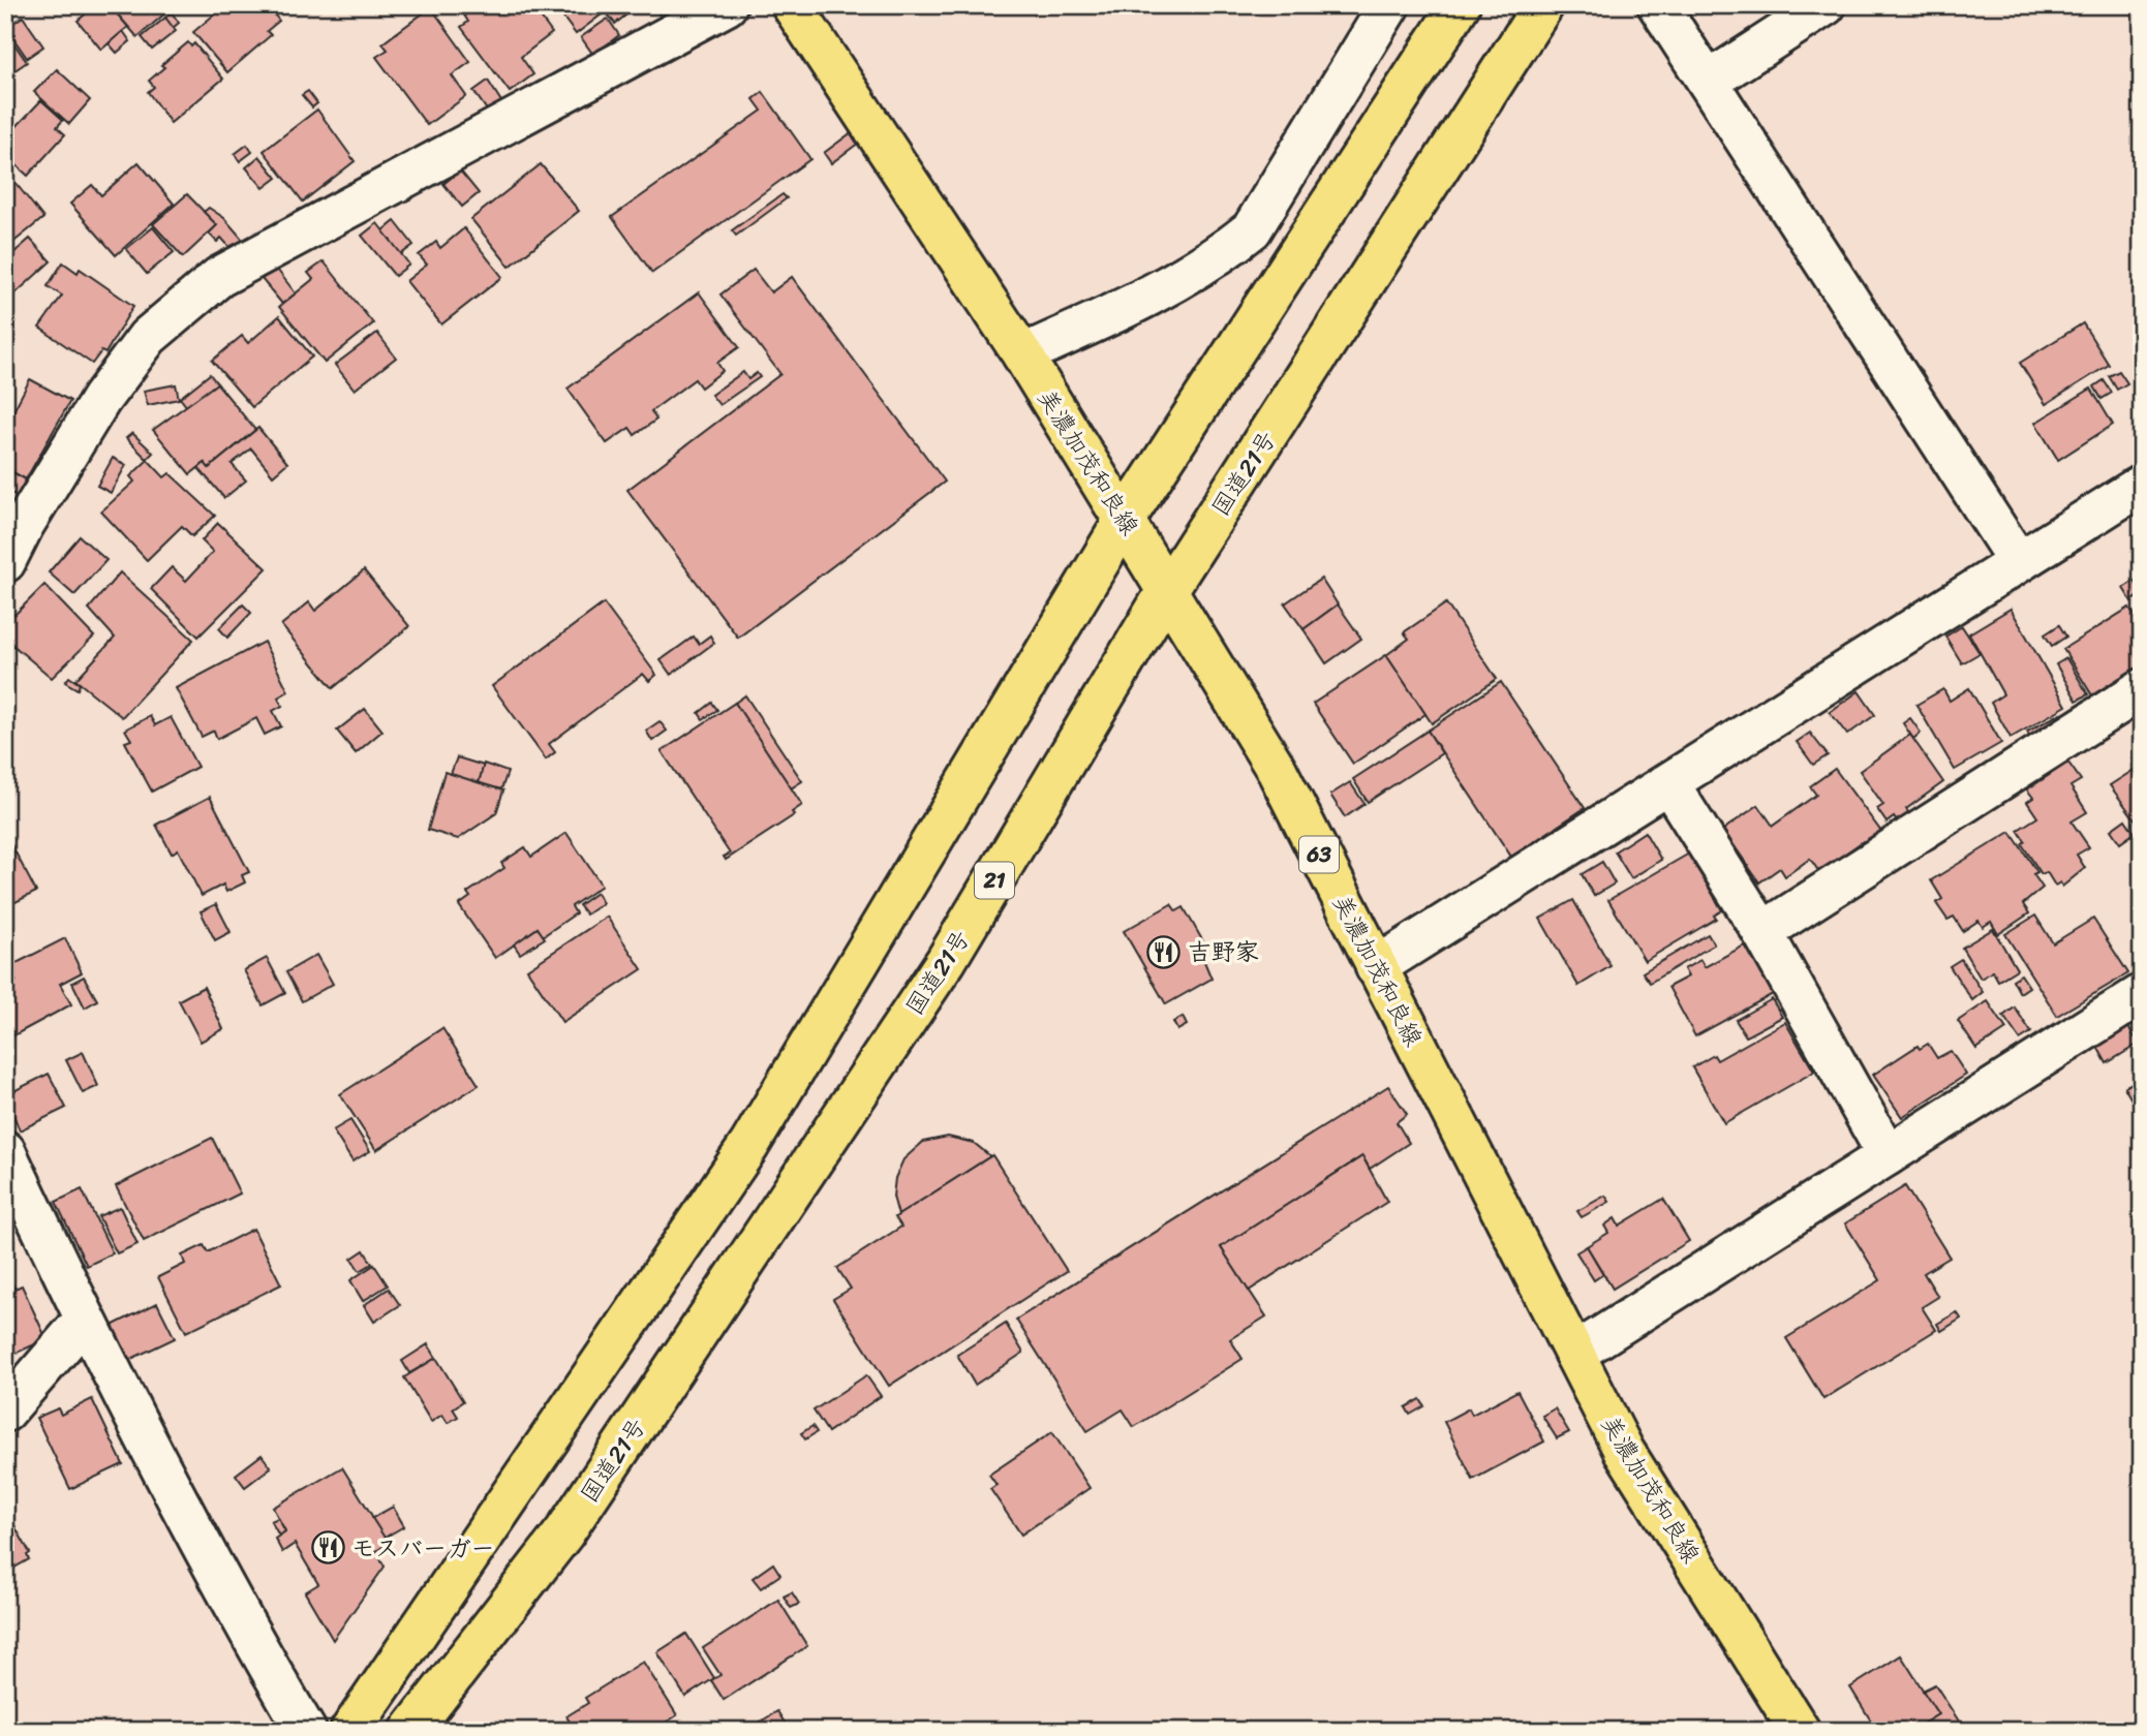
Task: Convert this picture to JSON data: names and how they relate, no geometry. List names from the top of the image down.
{
  "streets": {
    "main road": [
      "美濃加茂和良線",
      "国道21号",
      "63",
      "21"
    ]
  },
  "crossings": [
    ["美濃加茂和良線", "国道21号"]
  ],
  "places": {
    "restaurant": ["吉野家", "モスバーガー"]
  }
}
